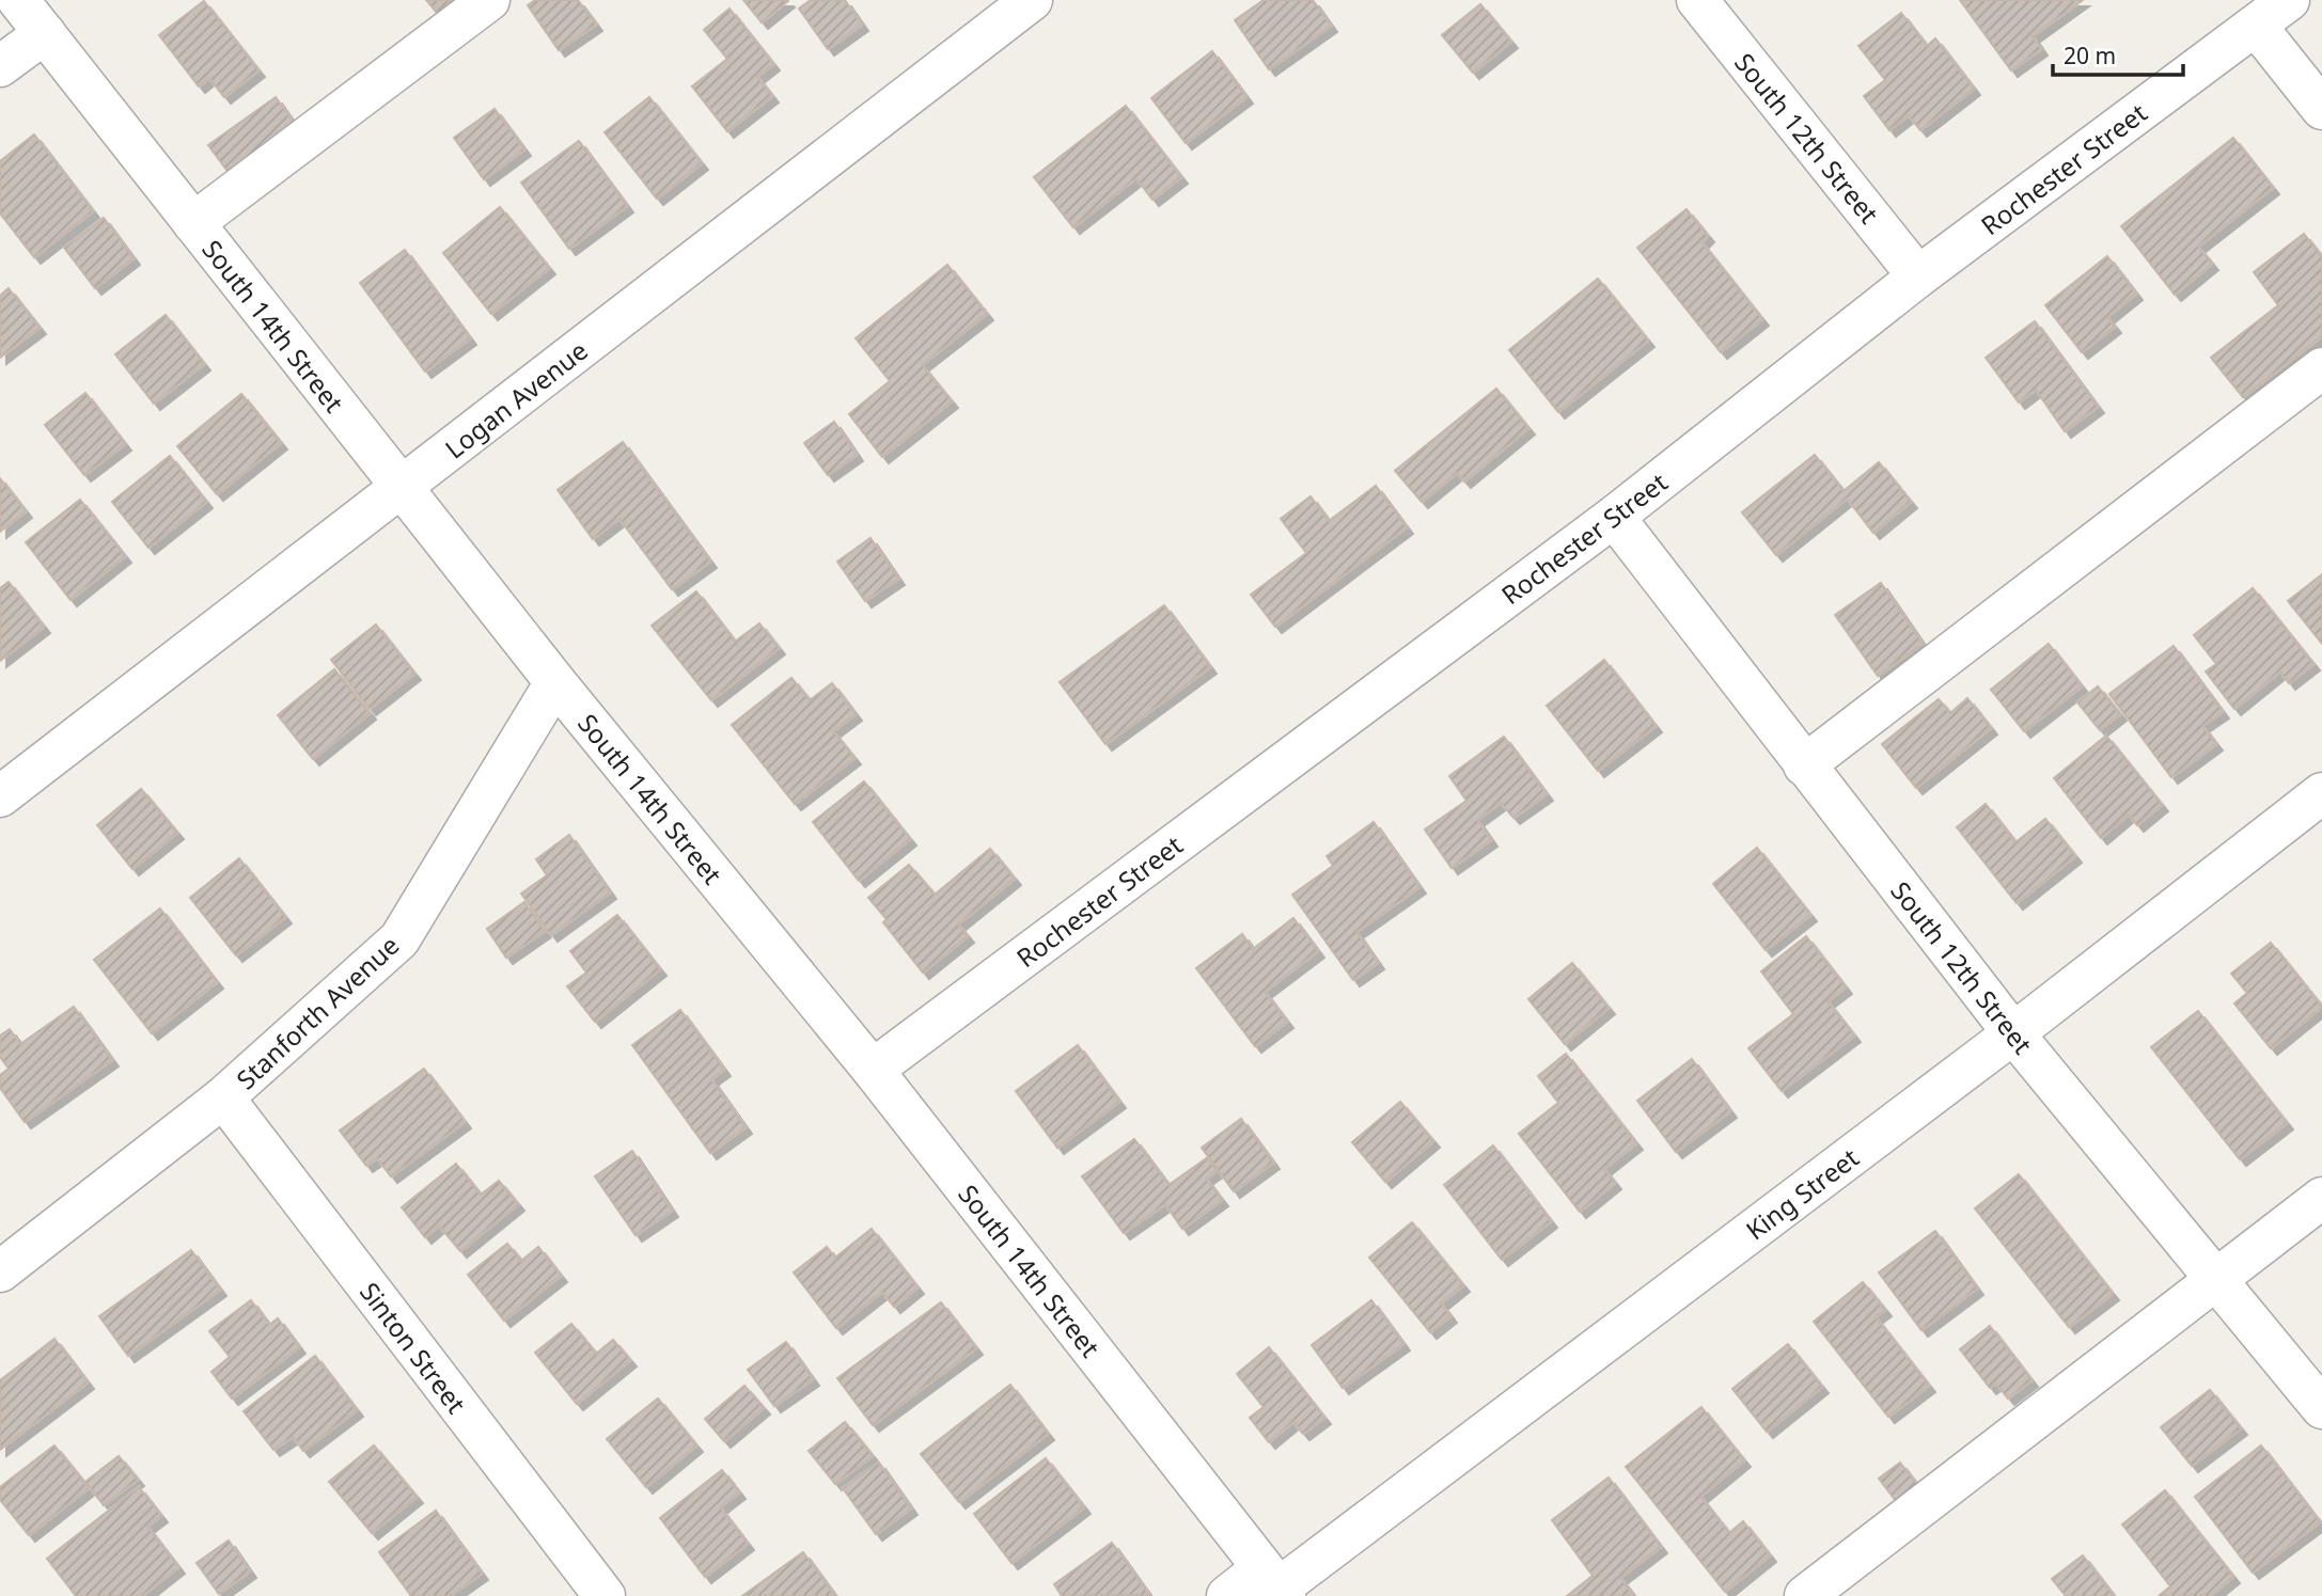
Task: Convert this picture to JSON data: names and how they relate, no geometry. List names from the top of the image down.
{
  "streets": {
    "street": [
      "South 12th Street",
      "Rochester Street",
      "South 14th Street",
      "Logan Avenue",
      "Stanforth Avenue",
      "King Street",
      "Sinton Street"
    ]
  },
  "crossings": [
    ["South 12th Street", "Rochester Street"],
    ["South 12th Street", "King Street"],
    ["Rochester Street", "South 14th Street"],
    ["South 14th Street", "Logan Avenue"],
    ["South 14th Street", "Stanforth Avenue"],
    ["South 14th Street", "King Street"],
    ["Stanforth Avenue", "Sinton Street"]
  ],
  "scale_bar": "20 m"
}
